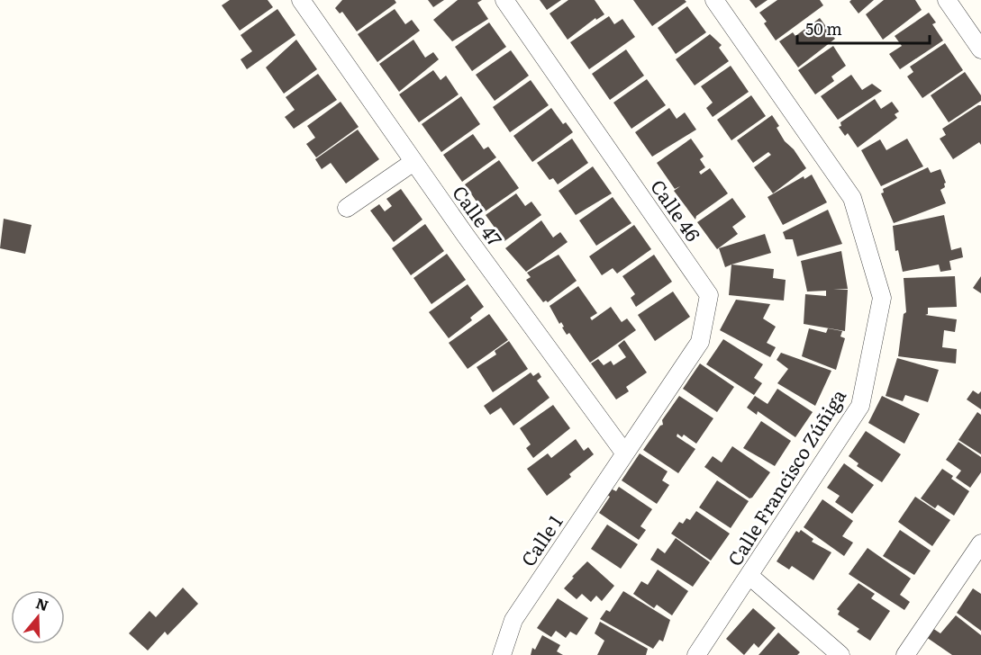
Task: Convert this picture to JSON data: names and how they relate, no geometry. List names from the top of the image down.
{
  "streets": {
    "street": [
      "Calle 46",
      "Calle 47",
      "Calle Francisco Zúñiga",
      "Calle 1"
    ]
  },
  "crossings": [
    ["Calle 46", "Calle 47"],
    ["Calle 46", "Calle 1"],
    ["Calle 47", "Calle 1"]
  ],
  "scale_bar": "50 m",
  "north": "top"
}
